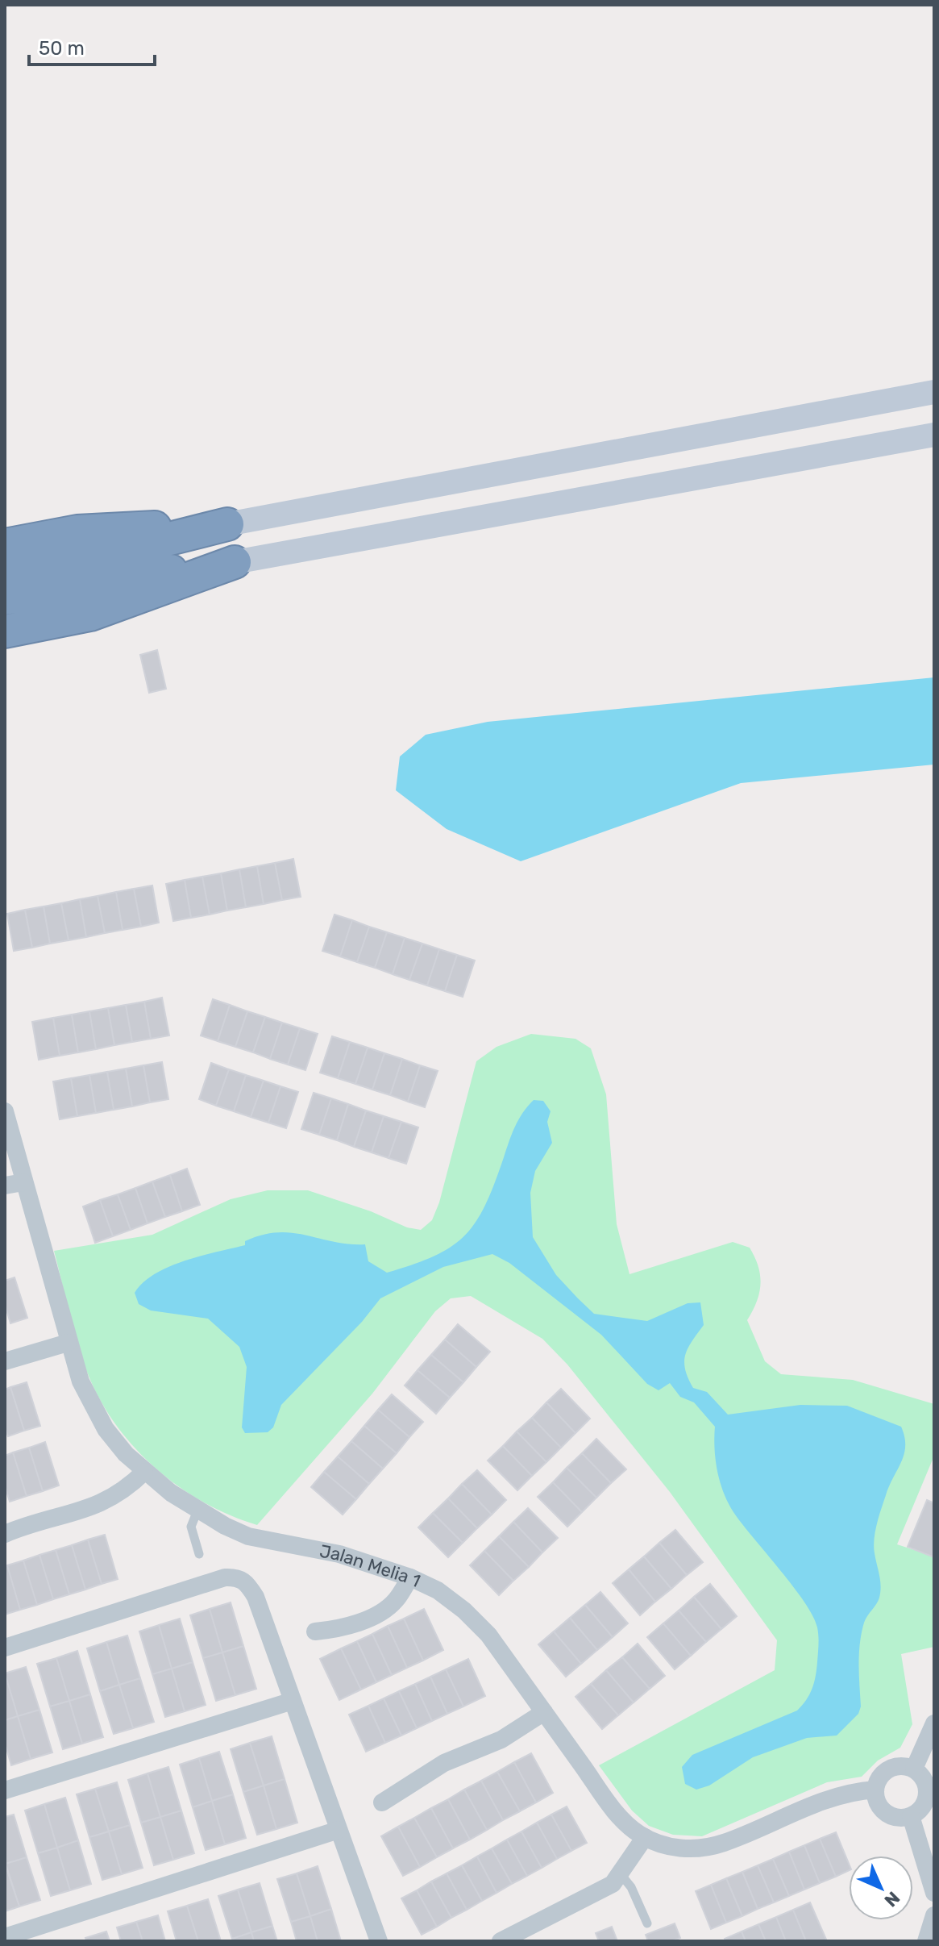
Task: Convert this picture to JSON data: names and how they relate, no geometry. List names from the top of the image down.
{
  "streets": {
    "street": ["Jalan Melia 1"]
  },
  "scale_bar": "50 m",
  "north": "bottom right"
}
